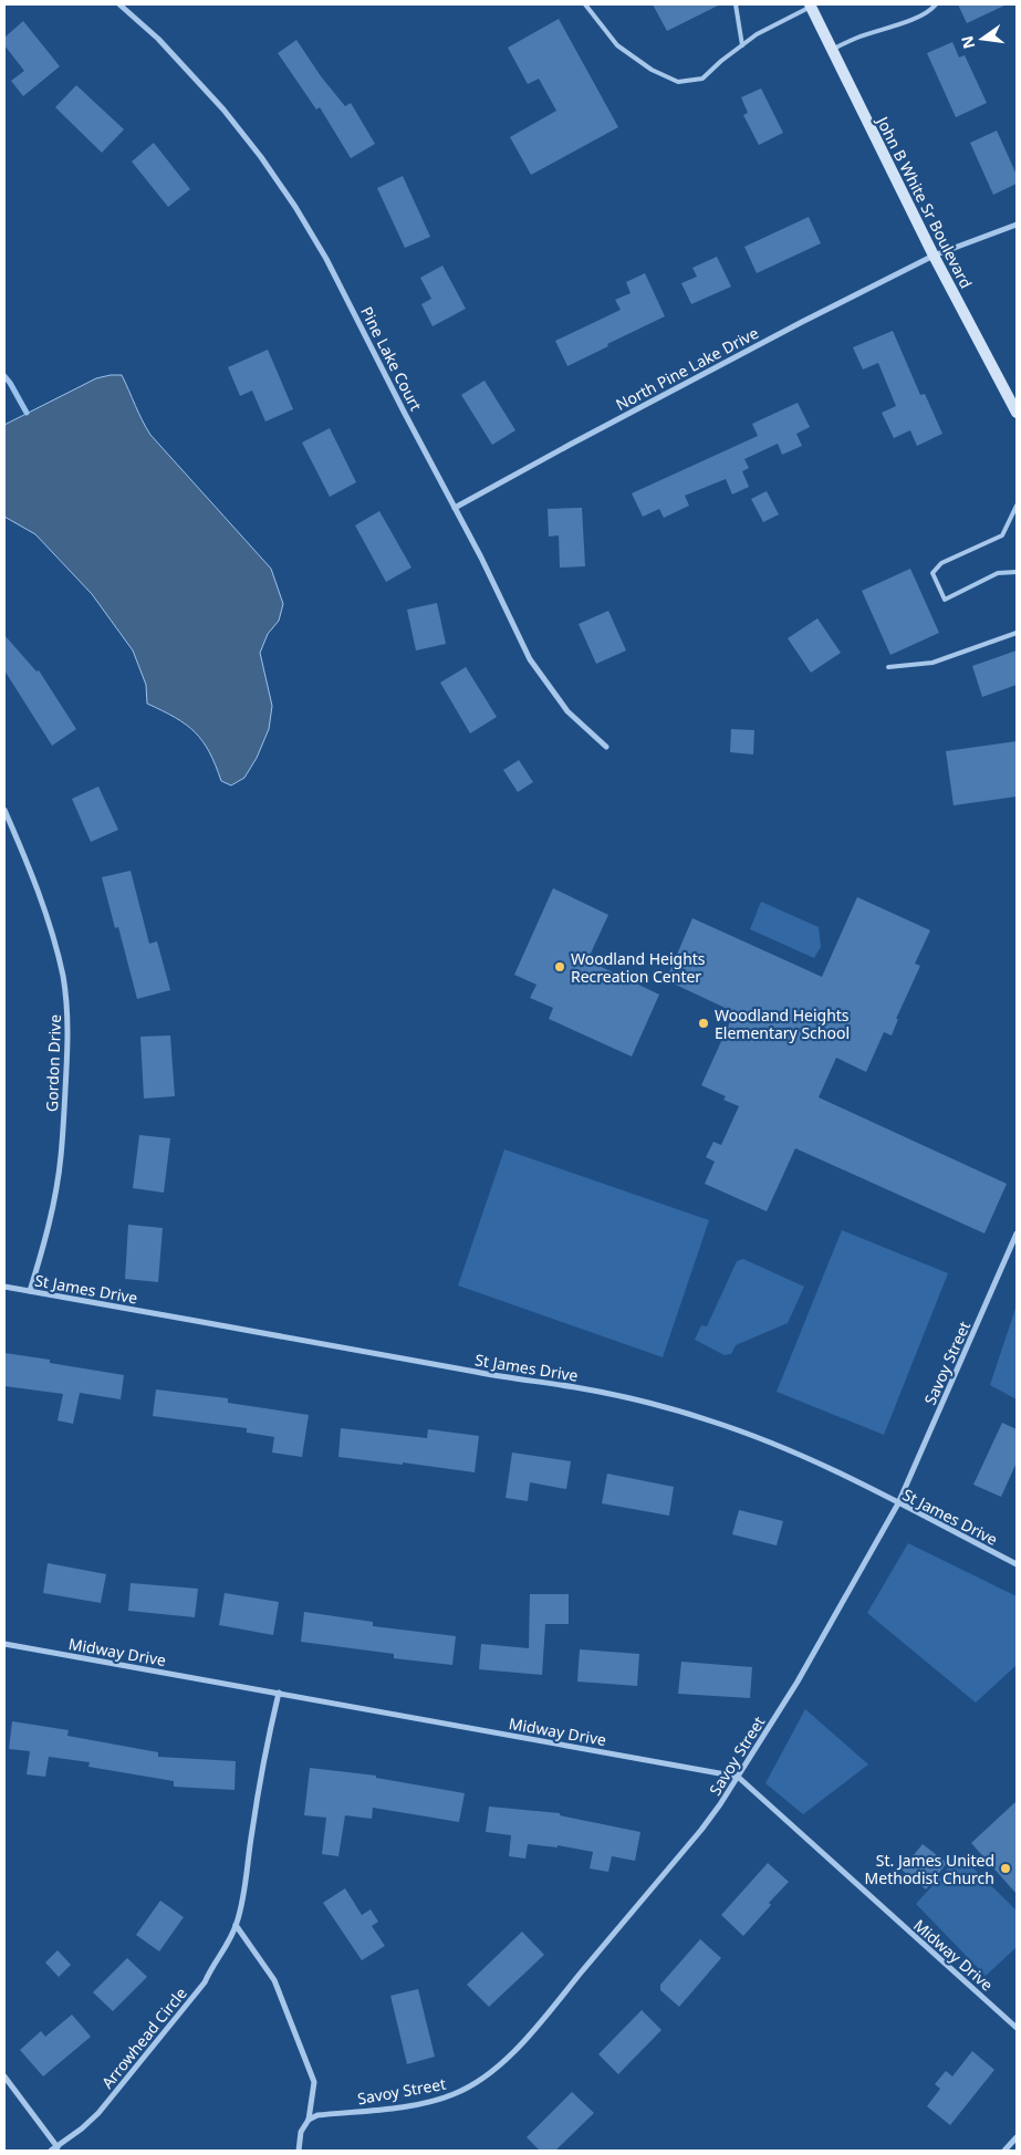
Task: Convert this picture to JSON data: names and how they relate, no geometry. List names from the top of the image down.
{
  "streets": {
    "main road": ["John B White Sr Boulevard"],
    "street": [
      "Pine Lake Court",
      "North Pine Lake Drive",
      "Gordon Drive",
      "St James Drive",
      "Savoy Street",
      "Midway Drive",
      "Arrowhead Circle"
    ]
  },
  "crossings": [
    ["John B White Sr Boulevard", "North Pine Lake Drive"],
    ["Pine Lake Court", "North Pine Lake Drive"],
    ["Gordon Drive", "St James Drive"],
    ["St James Drive", "Savoy Street"],
    ["Savoy Street", "Midway Drive"],
    ["Midway Drive", "Arrowhead Circle"]
  ],
  "places": ["Woodland Heights Recreation Center", "Woodland Heights Elementary School", "St. James United Methodist Church"],
  "north": "left"
}
